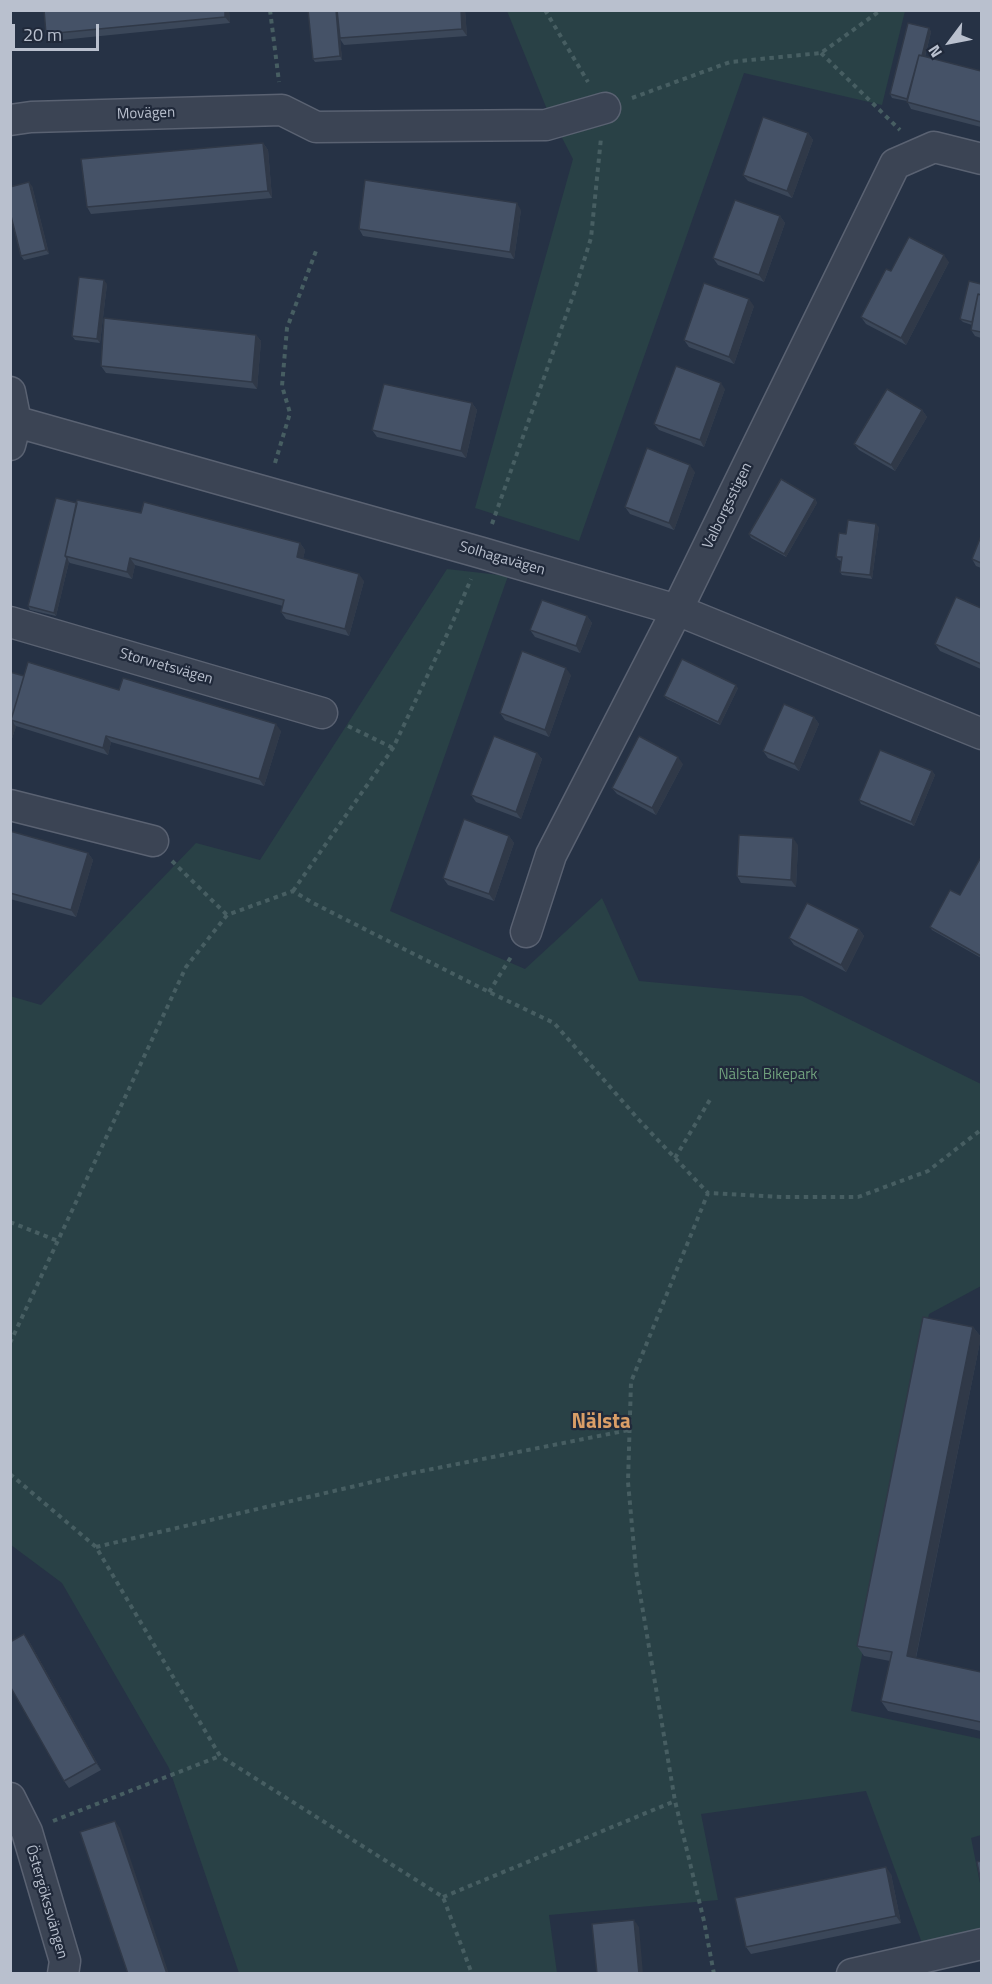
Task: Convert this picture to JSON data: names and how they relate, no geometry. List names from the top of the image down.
{
  "streets": {
    "street": [
      "Movägen",
      "Valborgsstigen",
      "Solhagavägen",
      "Storvretsvägen",
      "Östergökssvängen"
    ]
  },
  "crossings": [
    ["Valborgsstigen", "Solhagavägen"]
  ],
  "districts": ["Nälsta"],
  "parks": ["Nälsta Bikepark"],
  "scale_bar": "20 m",
  "north": "bottom left"
}
